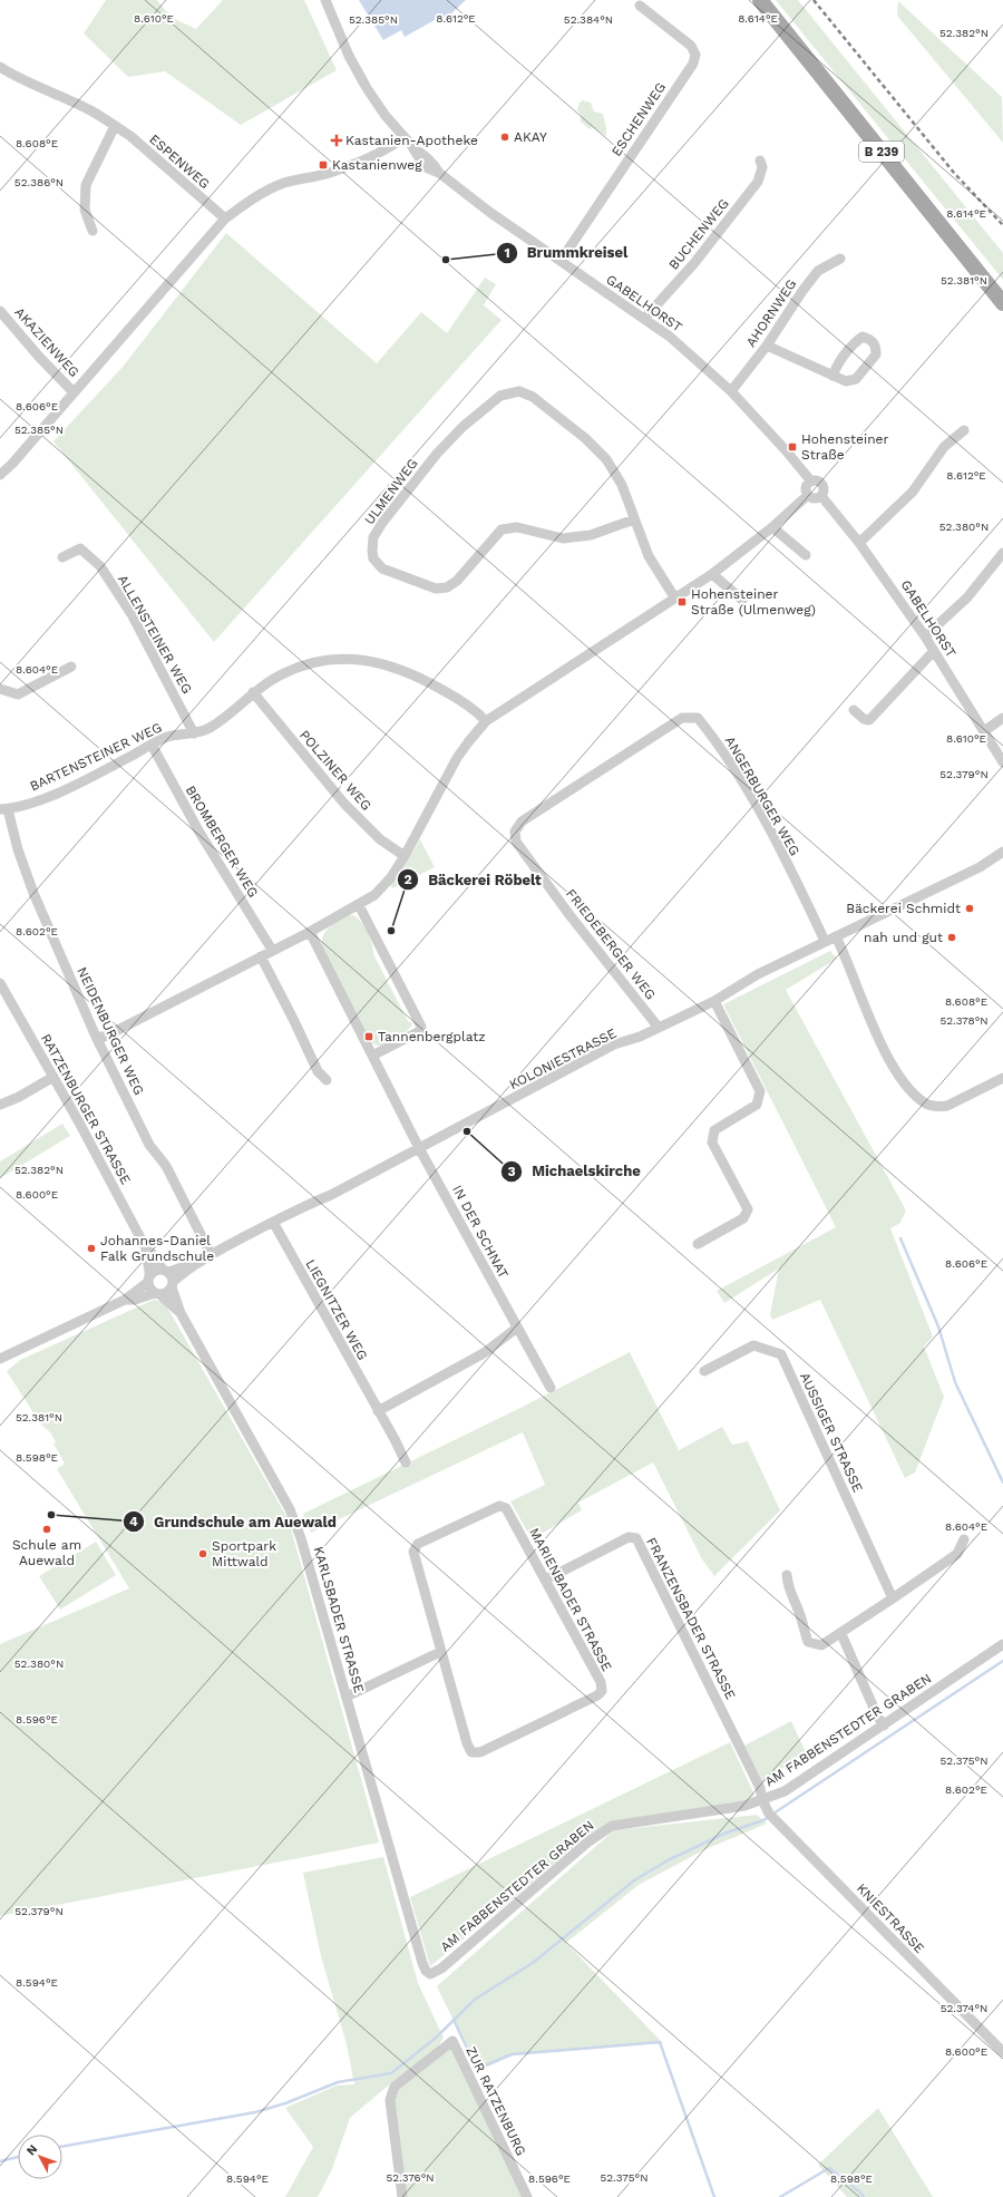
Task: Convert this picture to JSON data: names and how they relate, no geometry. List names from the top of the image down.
{
  "streets": {
    "main road": ["B 239"],
    "street": [
      "ESCHENWEG",
      "ESPENWEG",
      "BUCHENWEG",
      "GABELHORST",
      "AHORNWEG",
      "AKAZIENWEG",
      "ULMENWEG",
      "ALLENSTEINER WEG",
      "BARTENSTEINER WEG",
      "POLZINER WEG",
      "ANGERBURGER WEG",
      "BROMBERGER WEG",
      "FRIEDEBERGER WEG",
      "NEIDENBURGER WEG",
      "KOLONIESTRASSE",
      "RATZENBURGER STRASSE",
      "IN DER SCHNAT",
      "LIEGNITZER WEG",
      "AUSSIGER STRASSE",
      "MARIENBADER STRASSE",
      "FRANZENSBADER STRASSE",
      "KARLSBADER STRASSE",
      "AM FABBENSTEDTER GRABEN",
      "KNIESTRASSE",
      "ZUR RATZENBURG"
    ]
  },
  "crossings": [
    ["ESCHENWEG", "GABELHORST"],
    ["BUCHENWEG", "GABELHORST"],
    ["GABELHORST", "AHORNWEG"],
    ["ALLENSTEINER WEG", "BARTENSTEINER WEG"],
    ["BARTENSTEINER WEG", "POLZINER WEG"],
    ["BARTENSTEINER WEG", "BROMBERGER WEG"],
    ["BARTENSTEINER WEG", "NEIDENBURGER WEG"],
    ["ANGERBURGER WEG", "FRIEDEBERGER WEG"],
    ["ANGERBURGER WEG", "KOLONIESTRASSE"],
    ["FRIEDEBERGER WEG", "KOLONIESTRASSE"],
    ["NEIDENBURGER WEG", "KOLONIESTRASSE"],
    ["KOLONIESTRASSE", "RATZENBURGER STRASSE"],
    ["KOLONIESTRASSE", "IN DER SCHNAT"],
    ["KOLONIESTRASSE", "LIEGNITZER WEG"],
    ["KOLONIESTRASSE", "KARLSBADER STRASSE"],
    ["RATZENBURGER STRASSE", "KARLSBADER STRASSE"],
    ["MARIENBADER STRASSE", "FRANZENSBADER STRASSE"],
    ["FRANZENSBADER STRASSE", "AM FABBENSTEDTER GRABEN"],
    ["FRANZENSBADER STRASSE", "KNIESTRASSE"],
    ["KARLSBADER STRASSE", "AM FABBENSTEDTER GRABEN"],
    ["AM FABBENSTEDTER GRABEN", "KNIESTRASSE"]
  ],
  "places": {
    "other": [
      "AKAY",
      "Brummkreisel",
      "Bäckerei Schmidt",
      "Bäckerei Röbelt",
      "nah und gut",
      "Michaelskirche",
      "Johannes-Daniel Falk Grundschule",
      "Grundschule am Auewald",
      "Schule am Auewald",
      "Sportpark Mittwald"
    ],
    "health": ["Kastanien-Apotheke"],
    "transit": [
      "Kastanienweg",
      "Hohensteiner Straße",
      "Hohensteiner Straße (Ulmenweg)",
      "Tannenbergplatz"
    ]
  },
  "north": "top left",
  "coordinates": [
    "8.610°E",
    "8.612°E",
    "8.614°E",
    "52.385°N",
    "52.384°N",
    "52.382°N",
    "8.608°E",
    "52.386°N",
    "52.381°N",
    "8.606°E",
    "52.380°N",
    "8.604°E",
    "52.379°N",
    "8.602°E",
    "52.378°N",
    "8.600°E",
    "8.598°E",
    "8.596°E",
    "52.375°N",
    "8.594°E",
    "52.374°N",
    "52.376°N"
  ]
}
